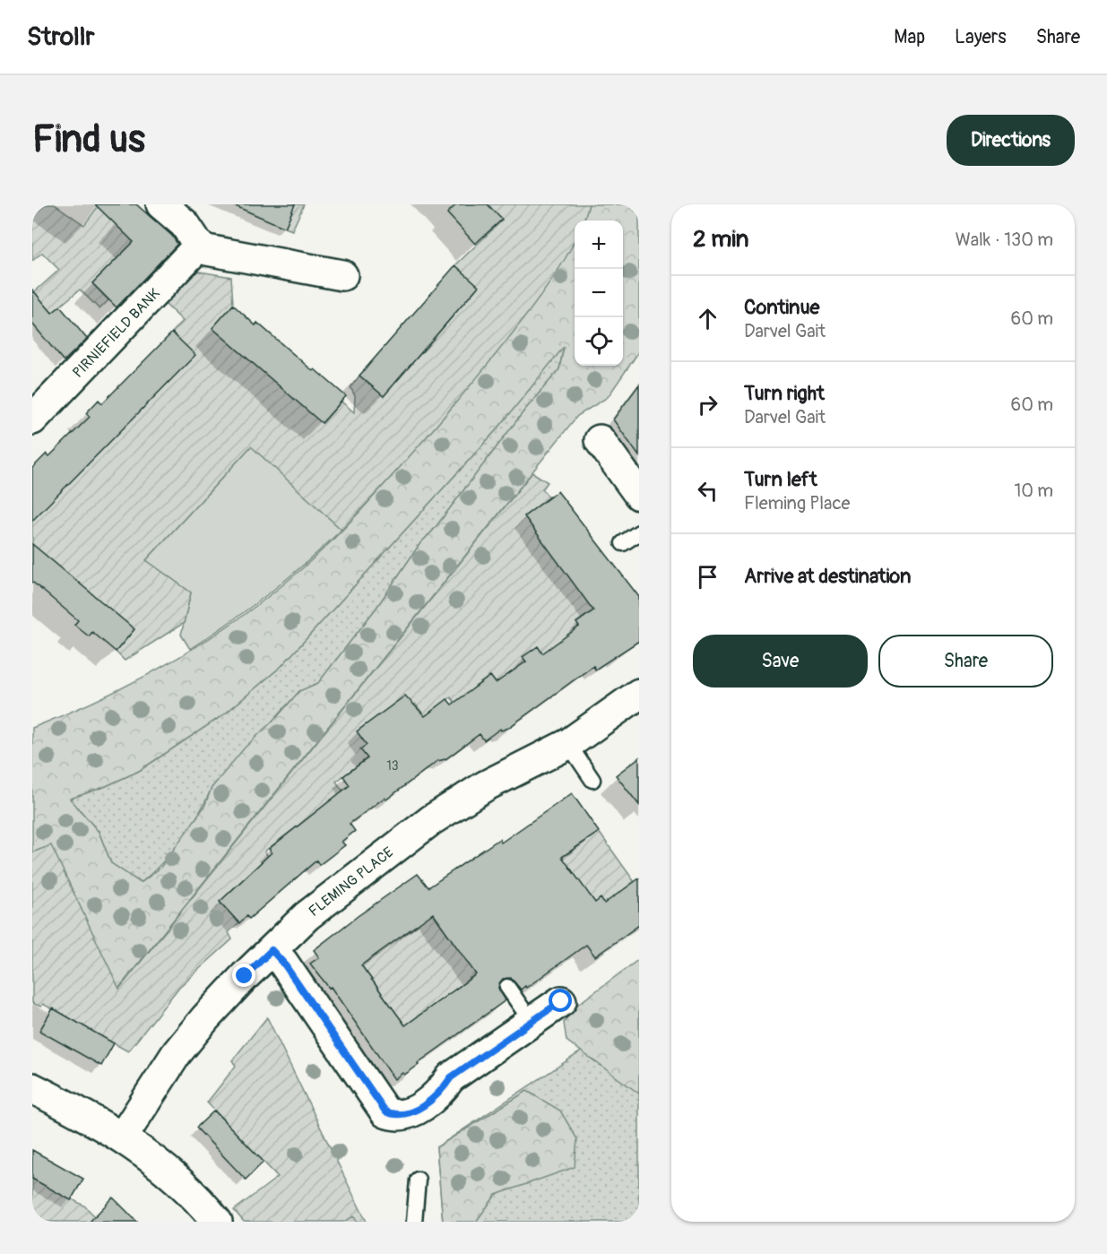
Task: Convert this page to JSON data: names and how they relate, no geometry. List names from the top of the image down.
{
  "streets": {
    "street": ["PIRNIEFIELD BANK", "FLEMING PLACE"]
  },
  "house_numbers": ["13"],
  "page": {
    "header": "Strollr",
    "nav": ["Map", "Layers", "Share"],
    "buttons": [
      "Directions",
      ["Save", "Share"]
    ],
    "title": "Find us",
    "heading": ["2 min", "Walk · 130 m"],
    "map_buttons": ["+", "−"],
    "list": [
      ["Continue", "Darvel Gait", "60 m"],
      ["Turn right", "Darvel Gait", "60 m"],
      ["Turn left", "Fleming Place", "10 m"],
      "Arrive at destination"
    ]
  }
}
